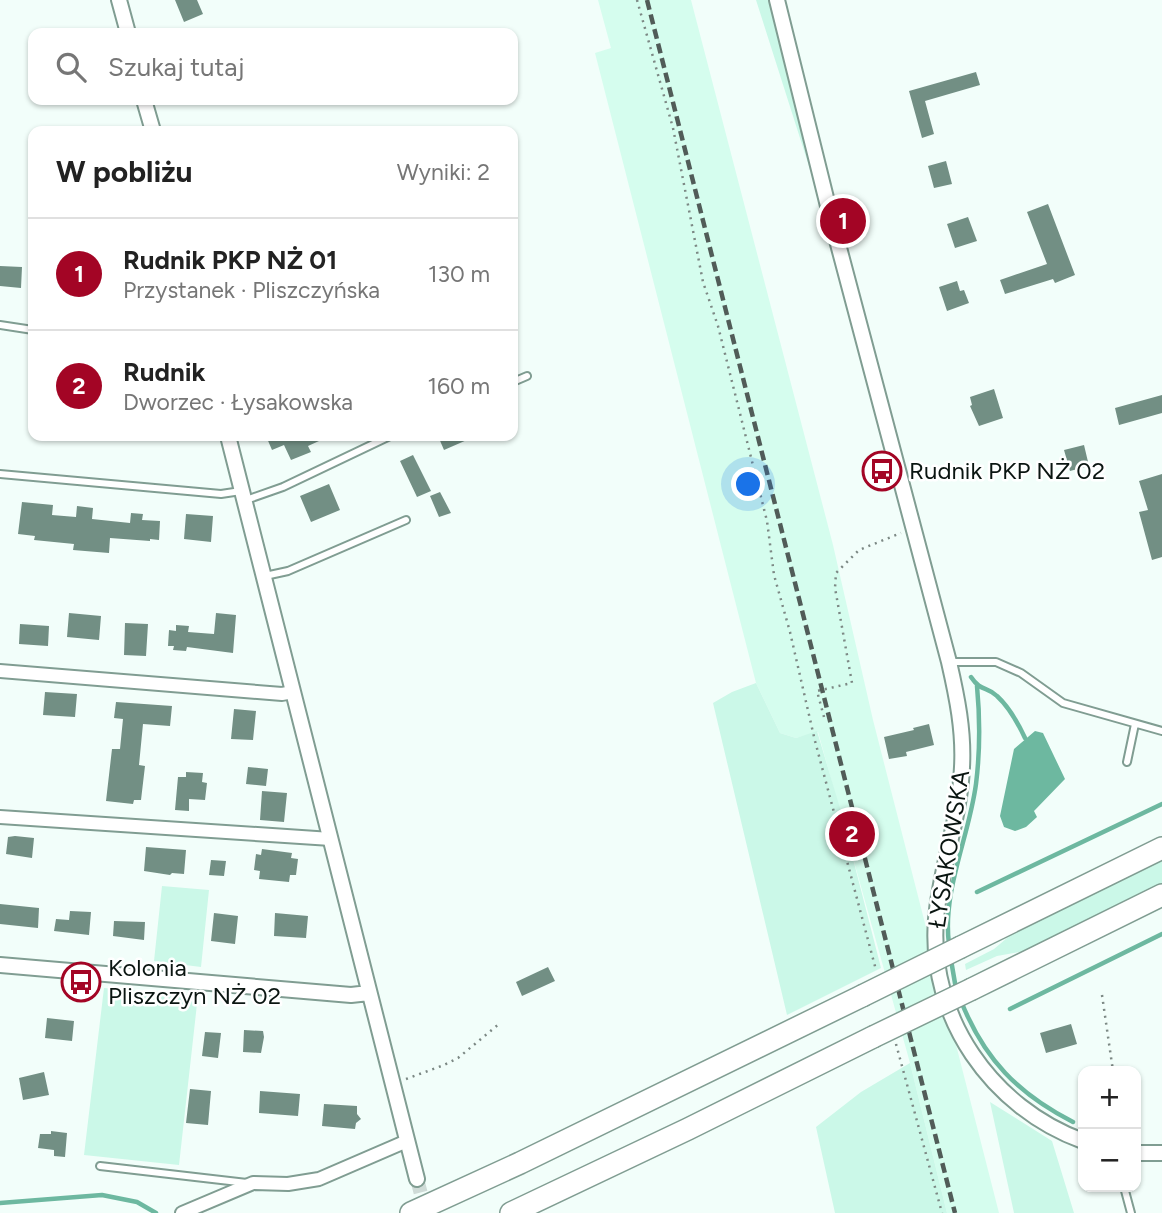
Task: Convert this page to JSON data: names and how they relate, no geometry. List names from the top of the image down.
{
  "streets": {
    "street": ["ŁYSAKOWSKA"]
  },
  "places": {
    "bus stop": ["Rudnik PKP NŻ 02", "Kolonia Pliszczyn NŻ 02"]
  },
  "page": {
    "search": "Szukaj tutaj",
    "heading": ["W pobliżu", "Wyniki: 2"],
    "pins": ["1", "2"],
    "list": [
      {
        "mark": "1",
        "name": "Rudnik PKP NŻ 01",
        "note": "Przystanek · Pliszczyńska",
        "value": "130 m"
      },
      {
        "mark": "2",
        "name": "Rudnik",
        "note": "Dworzec · Łysakowska",
        "value": "160 m"
      }
    ],
    "map_buttons": ["+", "−"]
  }
}
